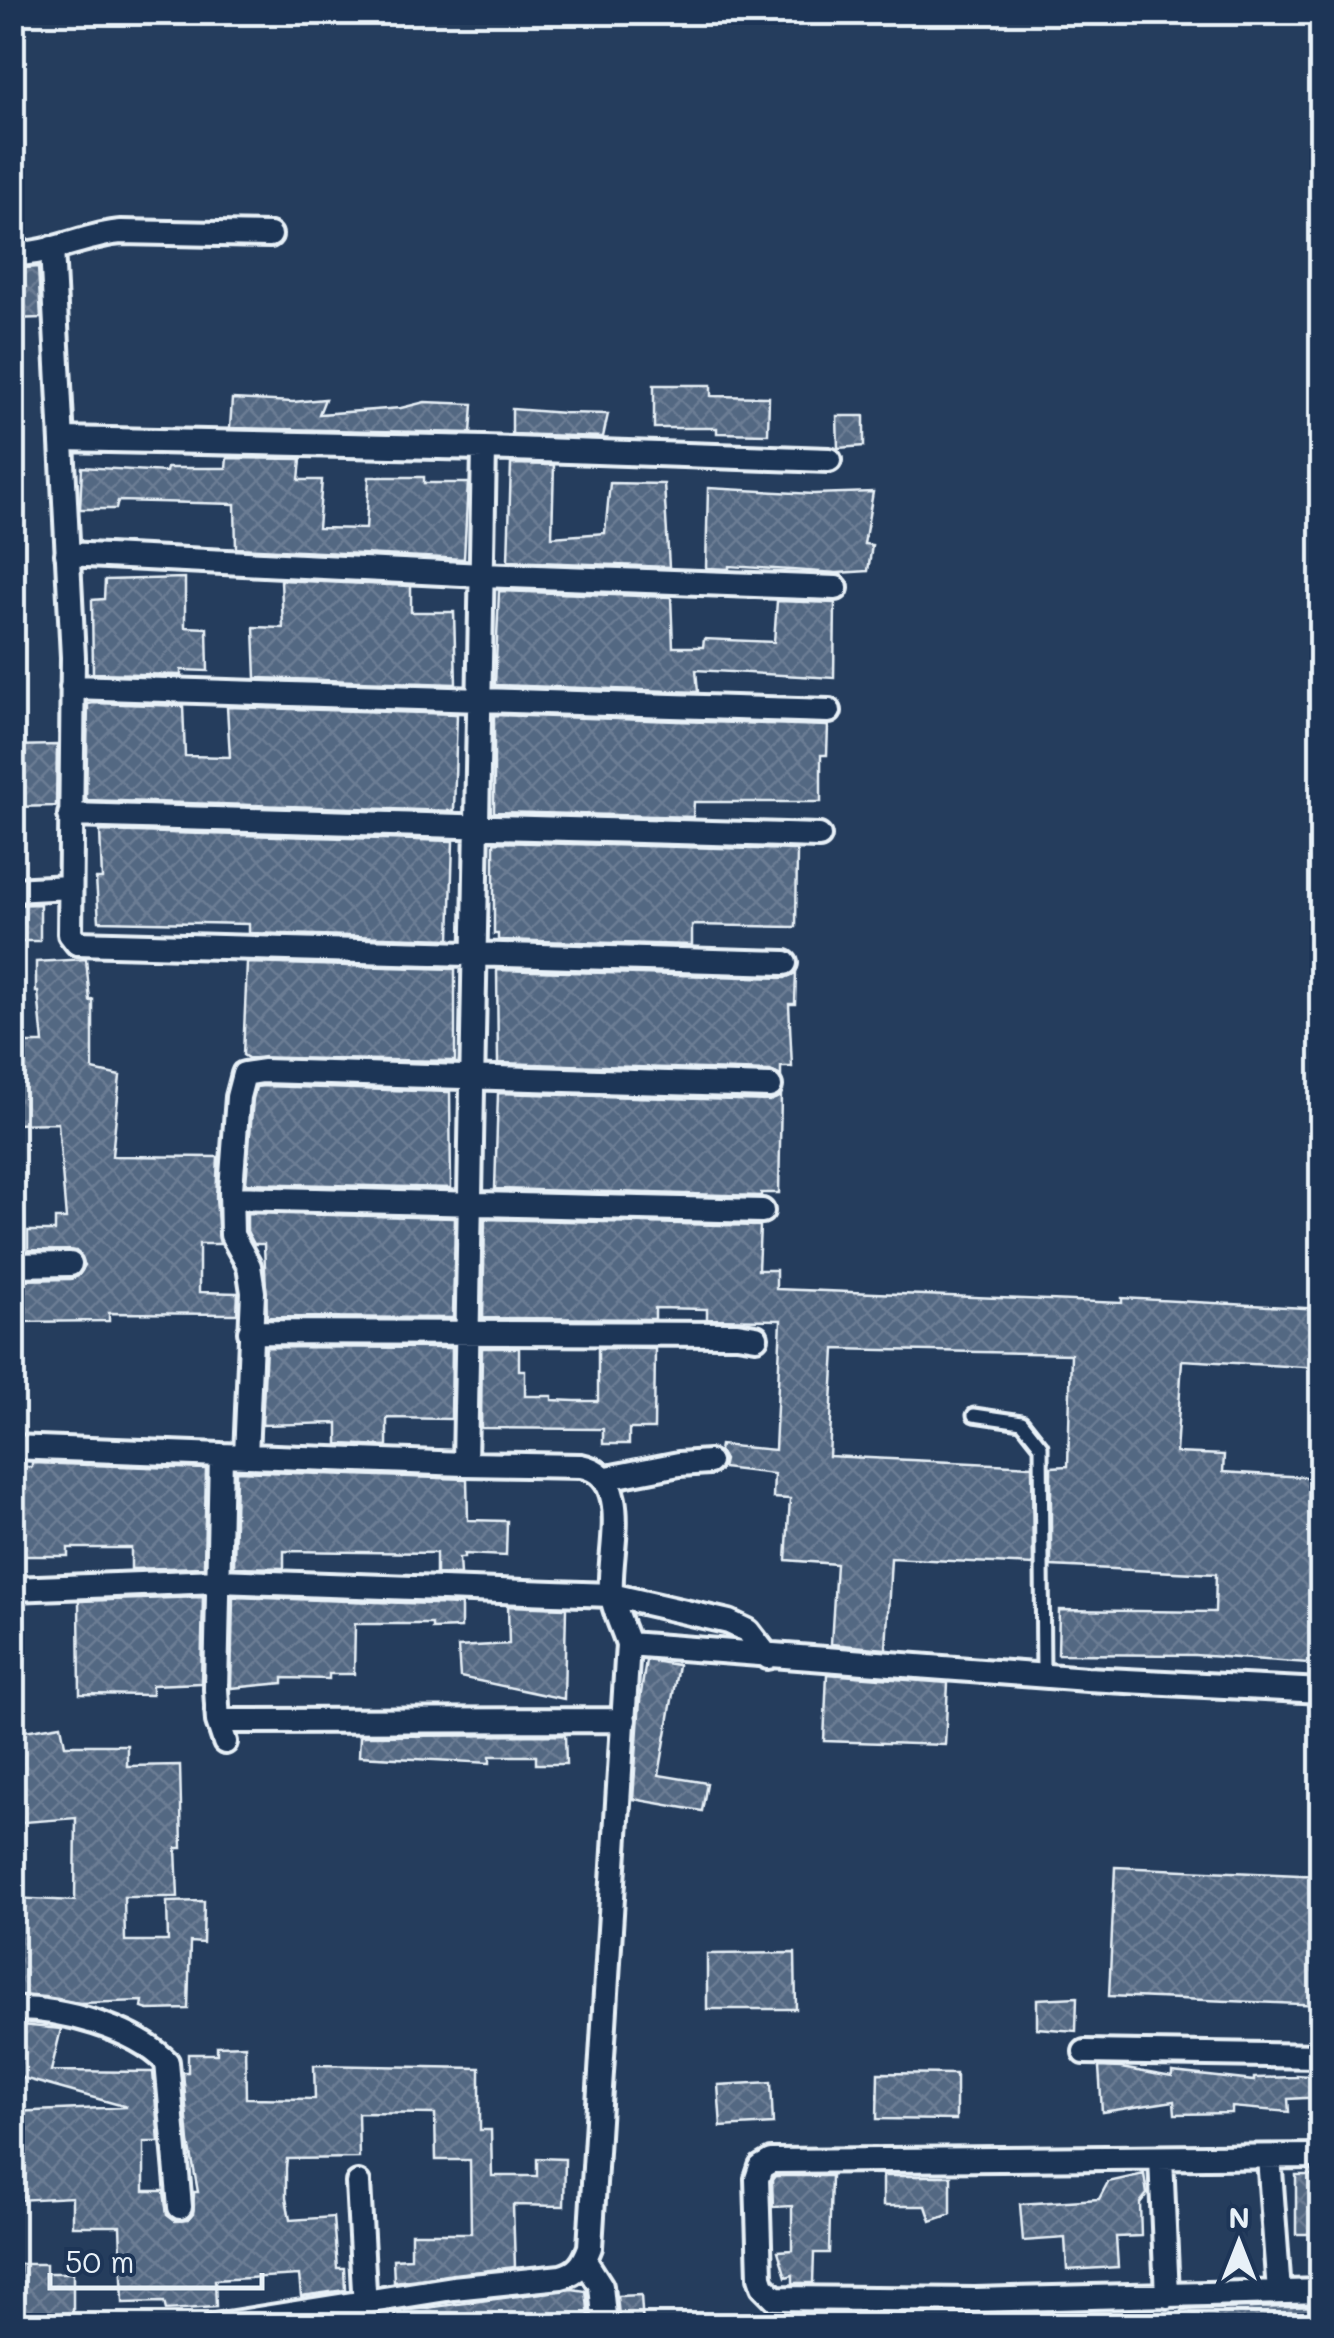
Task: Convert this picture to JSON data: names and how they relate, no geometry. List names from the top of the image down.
{
  "scale_bar": "50 m",
  "north": "top"
}
